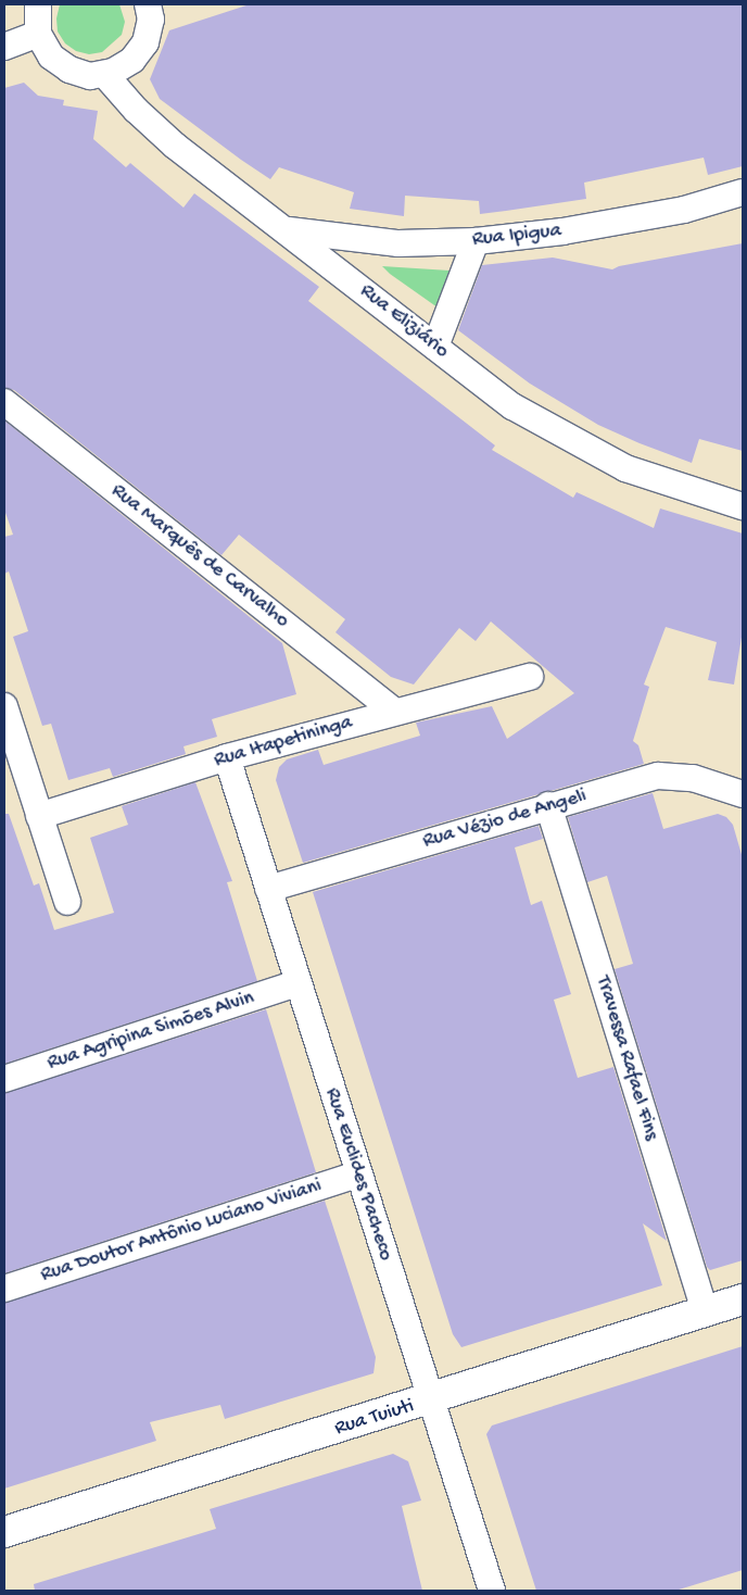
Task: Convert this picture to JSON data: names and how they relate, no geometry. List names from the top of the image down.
{
  "streets": {
    "street": [
      "Rua Ipigua",
      "Rua Eliziário",
      "Rua Marquês de Carvalho",
      "Rua Itapetininga",
      "Rua Vézio de Angeli",
      "Rua Agripina Simões Alvin",
      "Travessa Rafael Fins",
      "Rua Euclides Pacheco",
      "Rua Doutor Antônio Luciano Viviani",
      "Rua Tuiuti"
    ]
  },
  "crossings": [
    ["Rua Ipigua", "Rua Eliziário"],
    ["Rua Marquês de Carvalho", "Rua Itapetininga"],
    ["Rua Itapetininga", "Rua Euclides Pacheco"],
    ["Rua Vézio de Angeli", "Travessa Rafael Fins"],
    ["Rua Vézio de Angeli", "Rua Euclides Pacheco"],
    ["Rua Agripina Simões Alvin", "Rua Euclides Pacheco"],
    ["Travessa Rafael Fins", "Rua Tuiuti"],
    ["Rua Euclides Pacheco", "Rua Doutor Antônio Luciano Viviani"],
    ["Rua Euclides Pacheco", "Rua Tuiuti"]
  ]
}
